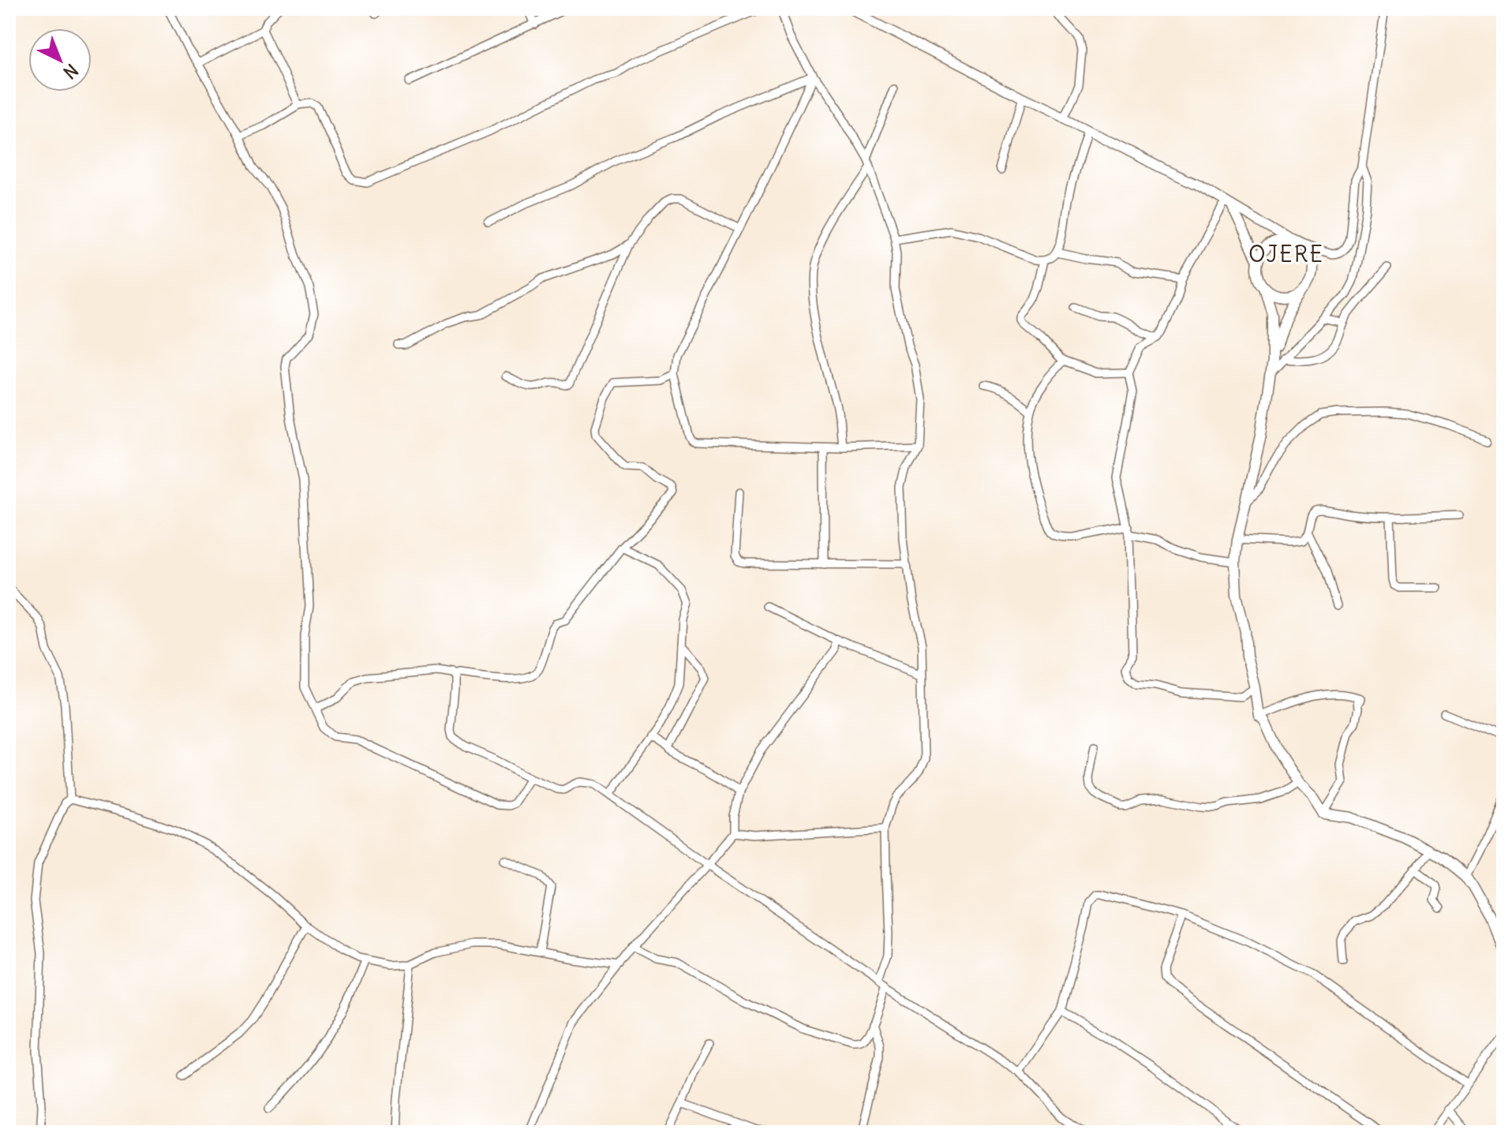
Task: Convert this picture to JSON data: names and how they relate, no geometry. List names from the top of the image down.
{
  "districts": ["OJERE"],
  "north": "bottom right"
}
